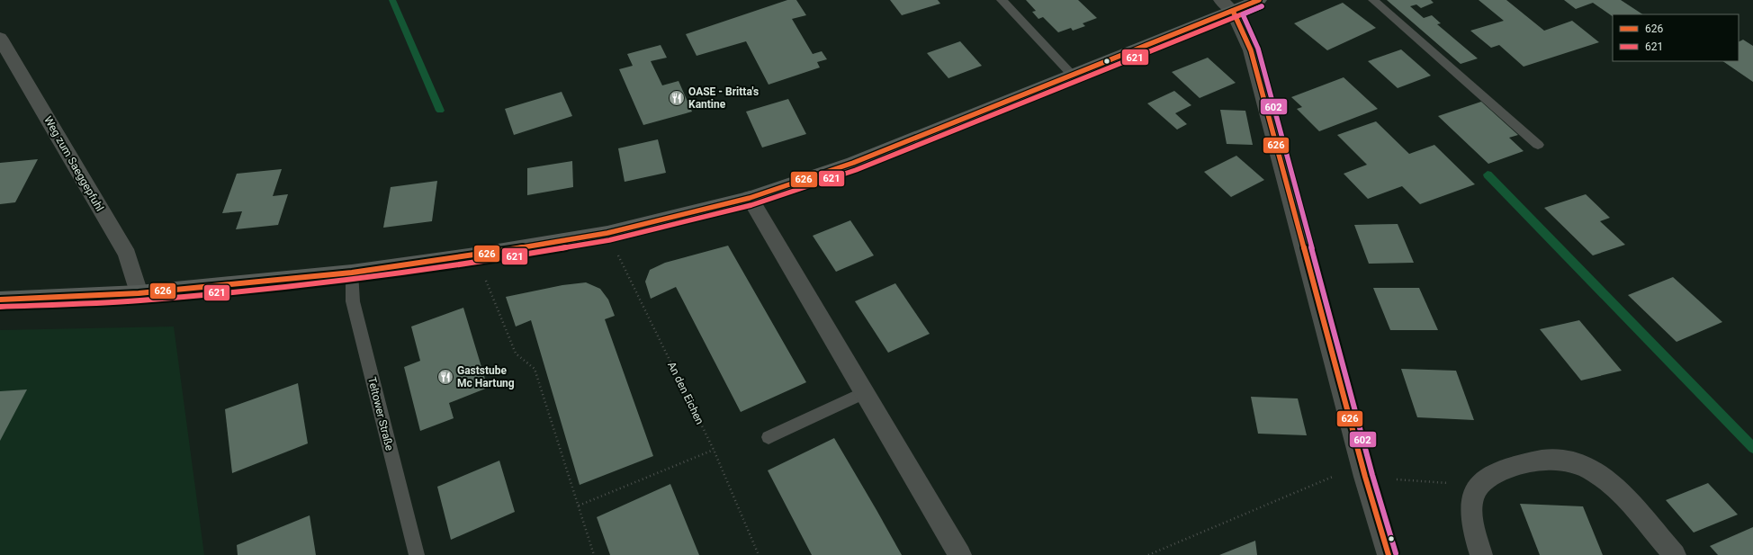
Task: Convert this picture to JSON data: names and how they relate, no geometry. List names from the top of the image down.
{
  "streets": {
    "street": ["Weg zum Saeggepfuhl"],
    "lane": ["Teltower Straße"],
    "path": ["An den Eichen"]
  },
  "places": {
    "restaurant": ["OASE - Britta's Kantine", "Gaststube Mc Hartung"]
  },
  "lines": ["transit line 626", "transit line 621", "transit line 602"],
  "legend": ["626", "621"]
}
